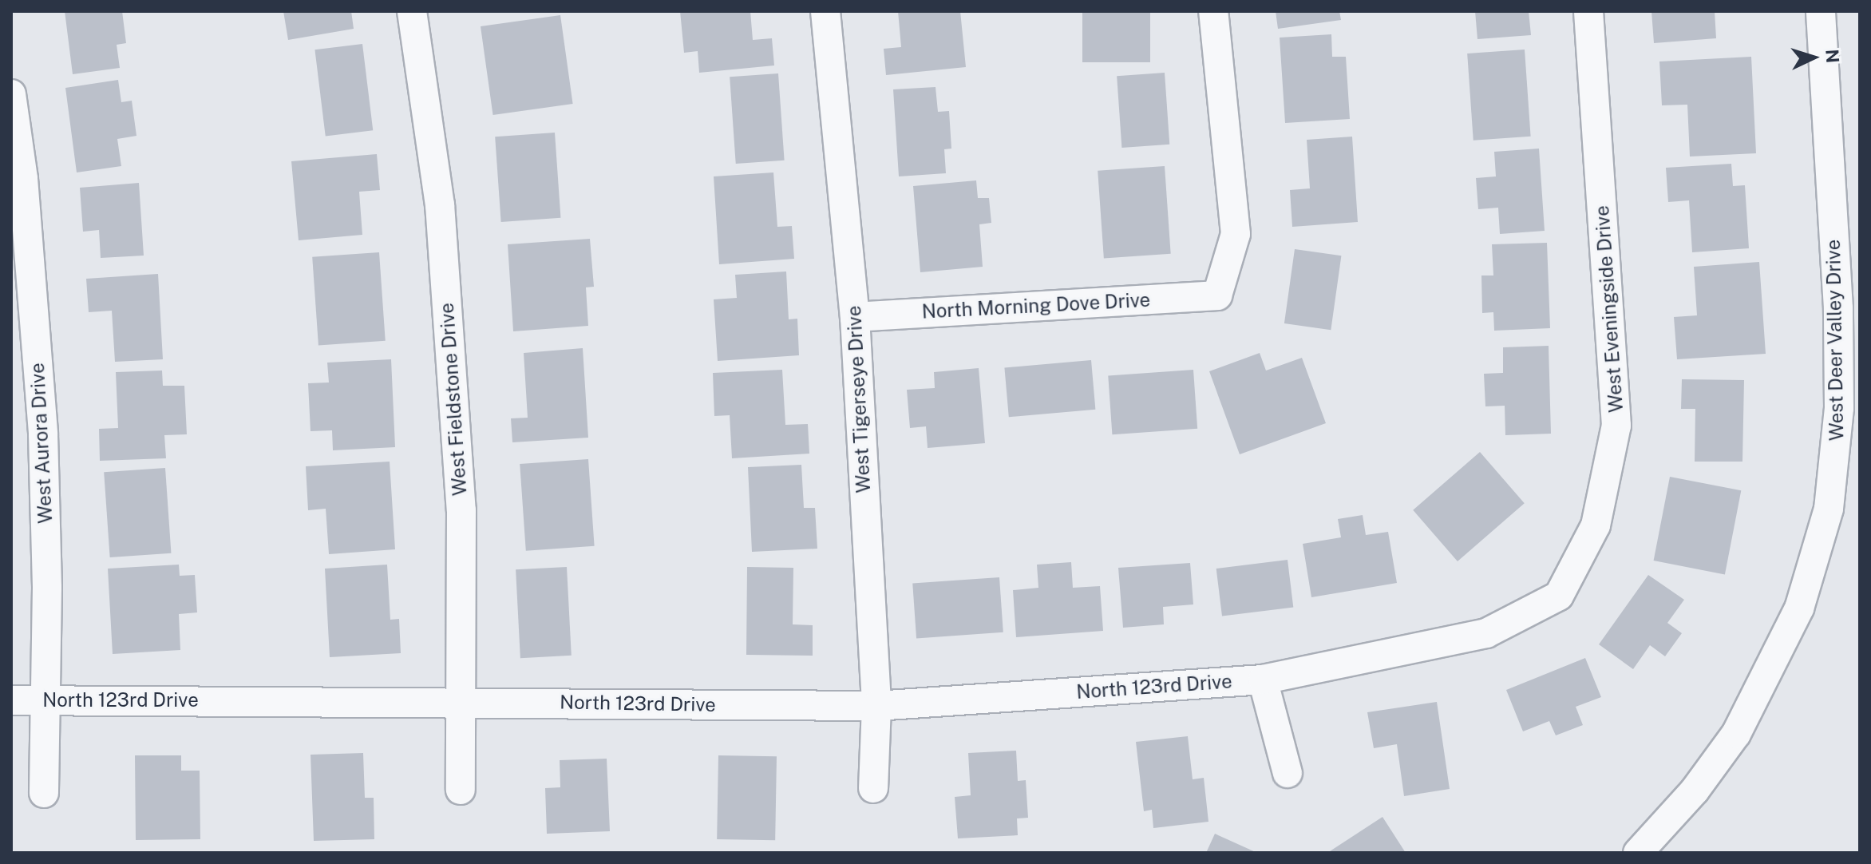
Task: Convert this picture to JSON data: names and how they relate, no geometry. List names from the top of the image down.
{
  "streets": {
    "street": [
      "North Morning Dove Drive",
      "West Eveningside Drive",
      "West Deer Valley Drive",
      "West Fieldstone Drive",
      "West Tigerseye Drive",
      "West Aurora Drive",
      "North 123rd Drive"
    ]
  },
  "crossings": [
    ["North Morning Dove Drive", "West Tigerseye Drive"],
    ["West Eveningside Drive", "North 123rd Drive"],
    ["West Fieldstone Drive", "North 123rd Drive"],
    ["West Tigerseye Drive", "North 123rd Drive"],
    ["West Aurora Drive", "North 123rd Drive"]
  ],
  "north": "right"
}
